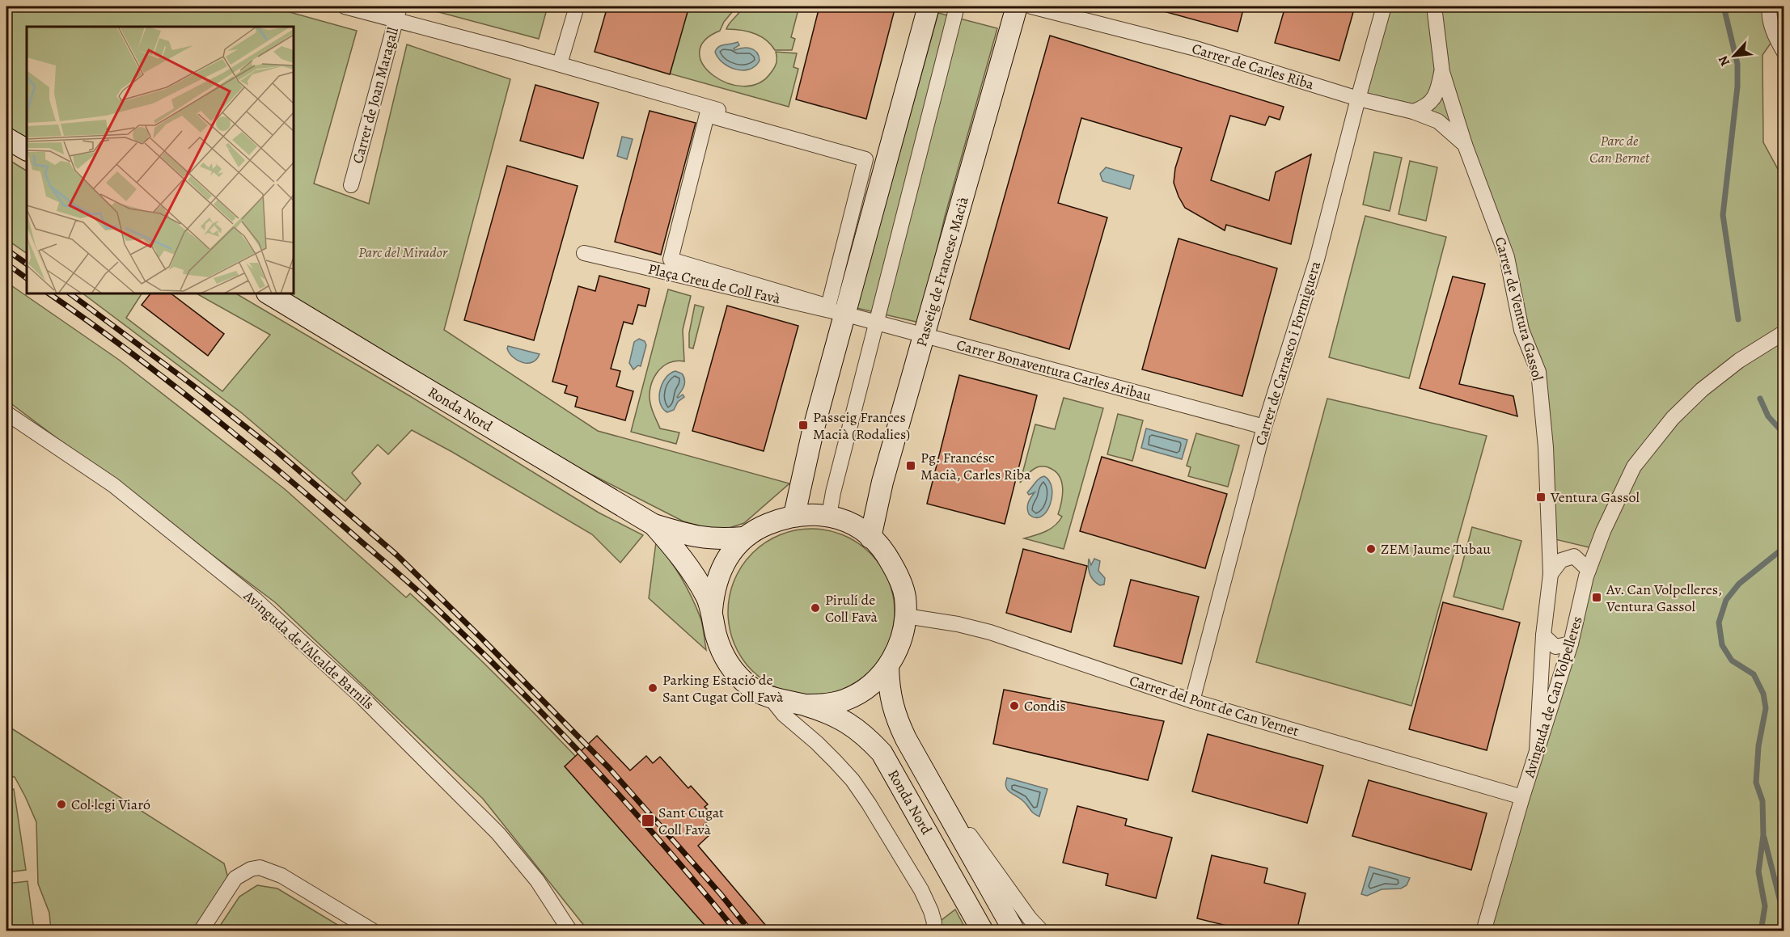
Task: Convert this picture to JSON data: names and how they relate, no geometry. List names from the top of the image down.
{
  "streets": {
    "main road": ["Passeig de Francesc Macià", "Ronda Nord"],
    "street": [
      "Carrer de Carles Riba",
      "Carrer de Joan Maragall",
      "Plaça Creu de Coll Favà",
      "Carrer de Ventura Gassol",
      "Carrer de Carrasco i Formiguera",
      "Carrer Bonaventura Carles Aribau",
      "Avinguda de l'Alcalde Barnils",
      "Avinguda de Can Volpelleres",
      "Carrer del Pont de Can Vernet"
    ]
  },
  "crossings": [
    ["Carrer de Carles Riba", "Carrer de Ventura Gassol"],
    ["Carrer de Carles Riba", "Carrer de Carrasco i Formiguera"],
    ["Passeig de Francesc Macià", "Carrer Bonaventura Carles Aribau"],
    ["Passeig de Francesc Macià", "Ronda Nord"],
    ["Plaça Creu de Coll Favà", "Carrer Bonaventura Carles Aribau"],
    ["Carrer de Ventura Gassol", "Avinguda de Can Volpelleres"],
    ["Carrer de Carrasco i Formiguera", "Carrer Bonaventura Carles Aribau"],
    ["Carrer de Carrasco i Formiguera", "Carrer del Pont de Can Vernet"],
    ["Ronda Nord", "Carrer del Pont de Can Vernet"],
    ["Avinguda de Can Volpelleres", "Carrer del Pont de Can Vernet"]
  ],
  "parks": ["Parc de Can Bernet", "Parc del Mirador"],
  "places": {
    "transit": [
      "Passeig Frances Macià (Rodalies)",
      "Pg. Francésc Macià, Carles Riba",
      "Ventura Gassol",
      "Av. Can Volpelleres, Ventura Gassol",
      "Sant Cugat Coll Favà"
    ],
    "other": [
      "ZEM Jaume Tubau",
      "Pirulí de Coll Favà",
      "Parking Estació de Sant Cugat Coll Favà",
      "Condis",
      "Col·legi Viaró"
    ]
  },
  "north": "bottom left"
}
